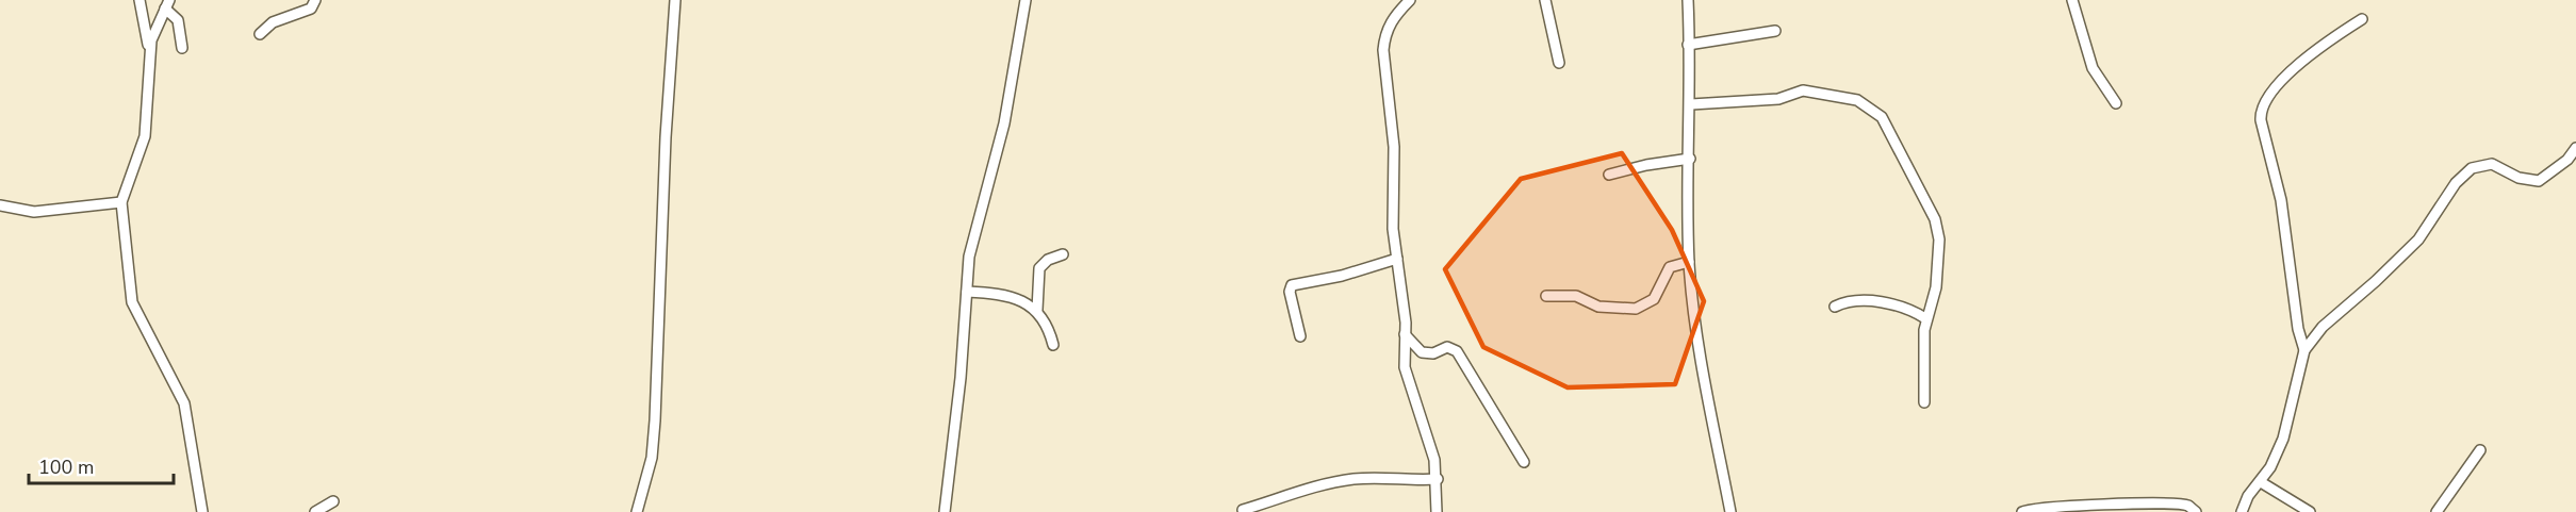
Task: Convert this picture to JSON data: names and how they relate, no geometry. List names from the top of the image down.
{
  "scale_bar": "100 m"
}
